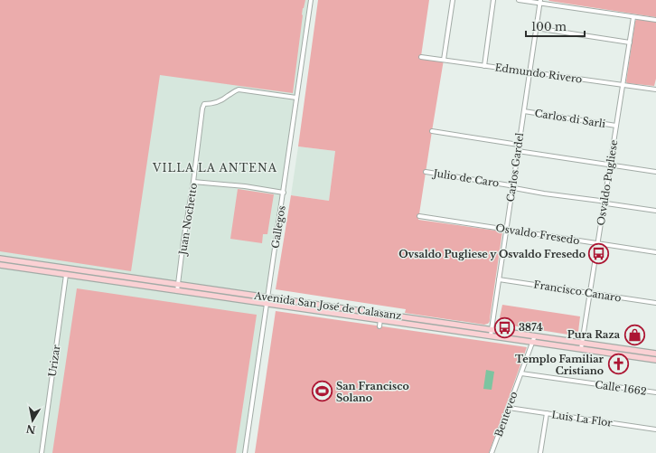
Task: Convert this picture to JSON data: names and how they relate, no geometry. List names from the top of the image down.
{
  "streets": {
    "main road": ["Avenida San José de Calasanz", "Urizar"],
    "street": [
      "Edmundo Rivero",
      "Carlos di Sarli",
      "Carlos Gardel",
      "Julio de Caro",
      "Osvaldo Pugliese",
      "Juan Nochetto",
      "Gallegos",
      "Osvaldo Fresedo",
      "Francisco Canaro",
      "Calle 1662",
      "Benteveo",
      "Luis La Flor"
    ]
  },
  "crossings": [
    ["Edmundo Rivero", "Carlos Gardel"],
    ["Edmundo Rivero", "Osvaldo Pugliese"],
    ["Carlos di Sarli", "Carlos Gardel"],
    ["Carlos di Sarli", "Osvaldo Pugliese"],
    ["Carlos Gardel", "Julio de Caro"],
    ["Carlos Gardel", "Osvaldo Fresedo"],
    ["Carlos Gardel", "Francisco Canaro"],
    ["Carlos Gardel", "Avenida San José de Calasanz"],
    ["Julio de Caro", "Osvaldo Pugliese"],
    ["Osvaldo Pugliese", "Osvaldo Fresedo"],
    ["Osvaldo Pugliese", "Francisco Canaro"],
    ["Osvaldo Pugliese", "Avenida San José de Calasanz"],
    ["Juan Nochetto", "Gallegos"],
    ["Juan Nochetto", "Avenida San José de Calasanz"],
    ["Gallegos", "Avenida San José de Calasanz"],
    ["Avenida San José de Calasanz", "Urizar"],
    ["Avenida San José de Calasanz", "Benteveo"],
    ["Calle 1662", "Benteveo"],
    ["Benteveo", "Luis La Flor"]
  ],
  "districts": ["VILLA LA ANTENA"],
  "places": {
    "bus stop": ["Ovsaldo Pugliese y Osvaldo Fresedo", "3874"],
    "shop": ["Pura Raza"],
    "church": ["Templo Familiar Cristiano"],
    "sports": ["San Francisco Solano"]
  },
  "scale_bar": "100 m",
  "north": "bottom"
}
